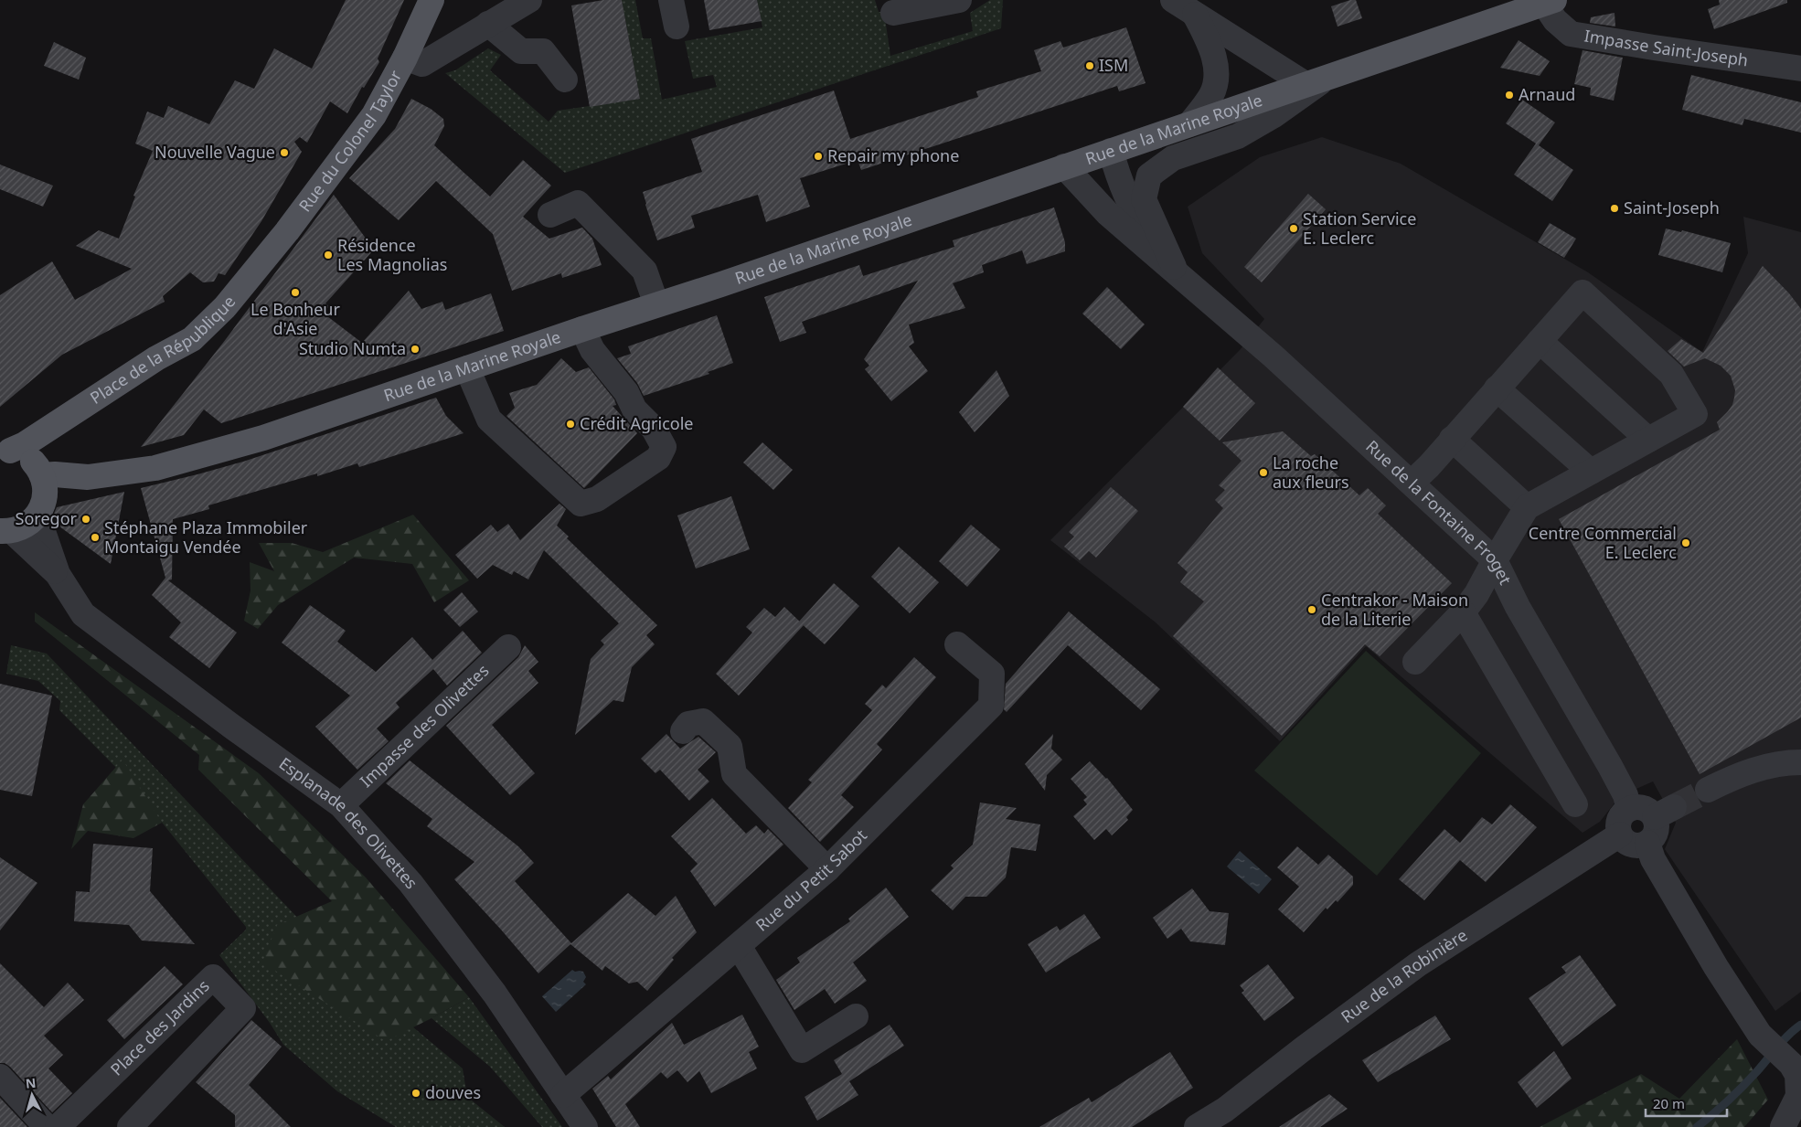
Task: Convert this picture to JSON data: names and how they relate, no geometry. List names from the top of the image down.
{
  "streets": {
    "main road": ["Rue de la Marine Royale", "Rue du Colonel Taylor", "Place de la République"],
    "street": [
      "Impasse Saint-Joseph",
      "Rue de la Fontaine Froget",
      "Impasse des Olivettes",
      "Esplanade des Olivettes",
      "Rue du Petit Sabot",
      "Rue de la Robinière",
      "Place des Jardins"
    ]
  },
  "crossings": [
    ["Impasse Saint-Joseph", "Rue de la Marine Royale"],
    ["Rue de la Marine Royale", "Place de la République"],
    ["Rue de la Marine Royale", "Rue de la Fontaine Froget"],
    ["Rue de la Marine Royale", "Esplanade des Olivettes"],
    ["Rue du Colonel Taylor", "Place de la République"],
    ["Impasse des Olivettes", "Esplanade des Olivettes"],
    ["Esplanade des Olivettes", "Rue du Petit Sabot"]
  ],
  "places": [
    "ISM",
    "Arnaud",
    "Nouvelle Vague",
    "Repair my phone",
    "Saint-Joseph",
    "Station Service E. Leclerc",
    "Résidence Les Magnolias",
    "Le Bonheur d'Asie",
    "Studio Numta",
    "Crédit Agricole",
    "La roche aux fleurs",
    "Soregor",
    "Stéphane Plaza Immobiler Montaigu Vendée",
    "Centre Commercial E. Leclerc",
    "Centrakor - Maison de la Literie",
    "douves"
  ],
  "scale_bar": "20 m",
  "north": "top"
}
